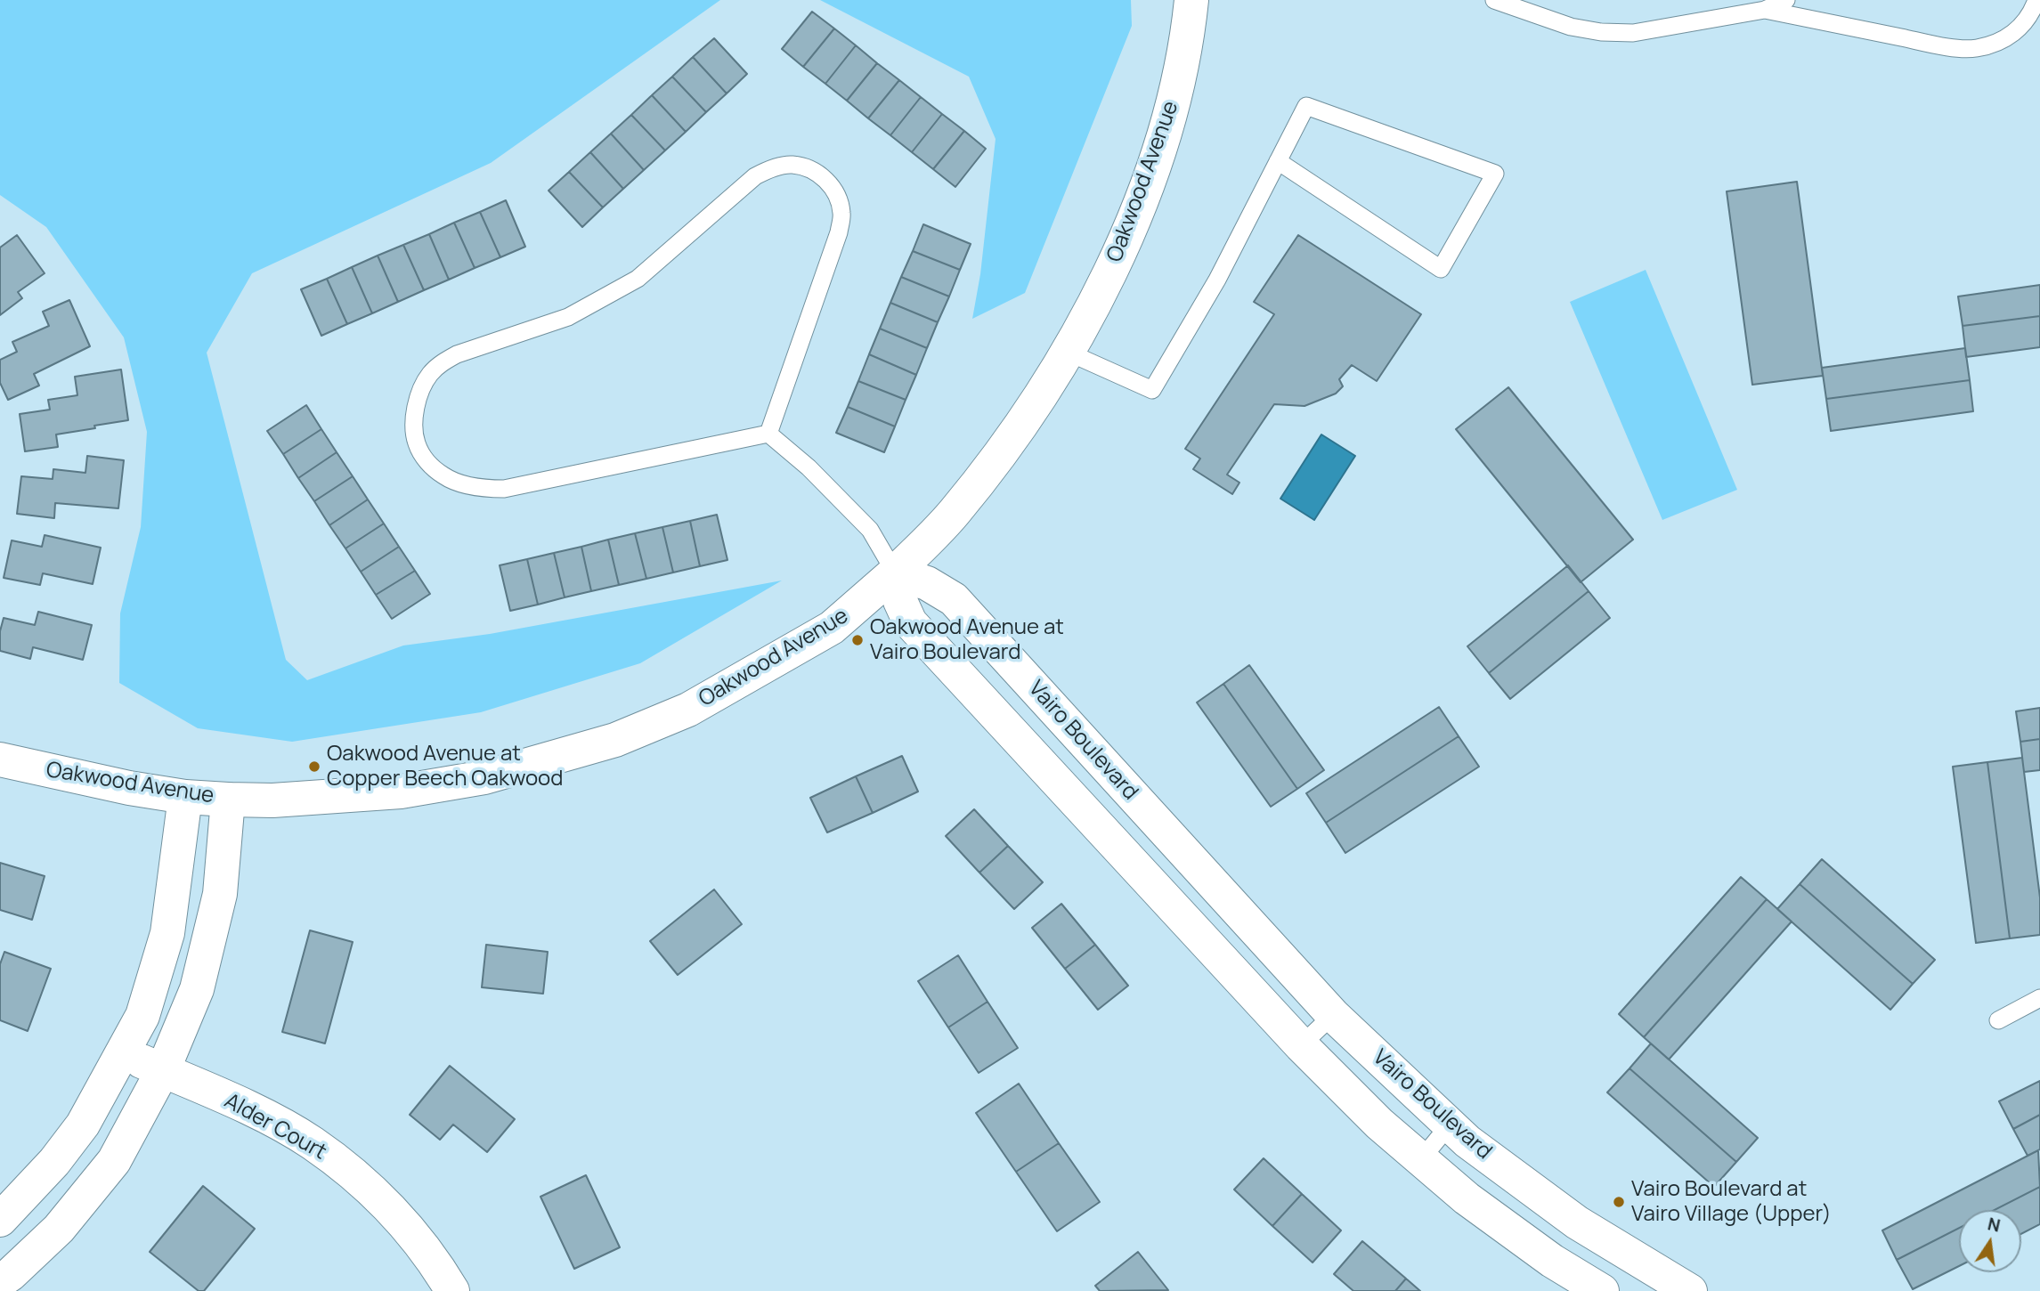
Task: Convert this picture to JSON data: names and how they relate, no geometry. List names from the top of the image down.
{
  "streets": {
    "street": ["Oakwood Avenue", "Vairo Boulevard", "Alder Court"]
  },
  "crossings": [
    ["Oakwood Avenue", "Vairo Boulevard"]
  ],
  "places": ["Oakwood Avenue at Vairo Boulevard", "Oakwood Avenue at Copper Beech Oakwood", "Vairo Boulevard at Vairo Village (Upper)"],
  "north": "top"
}
